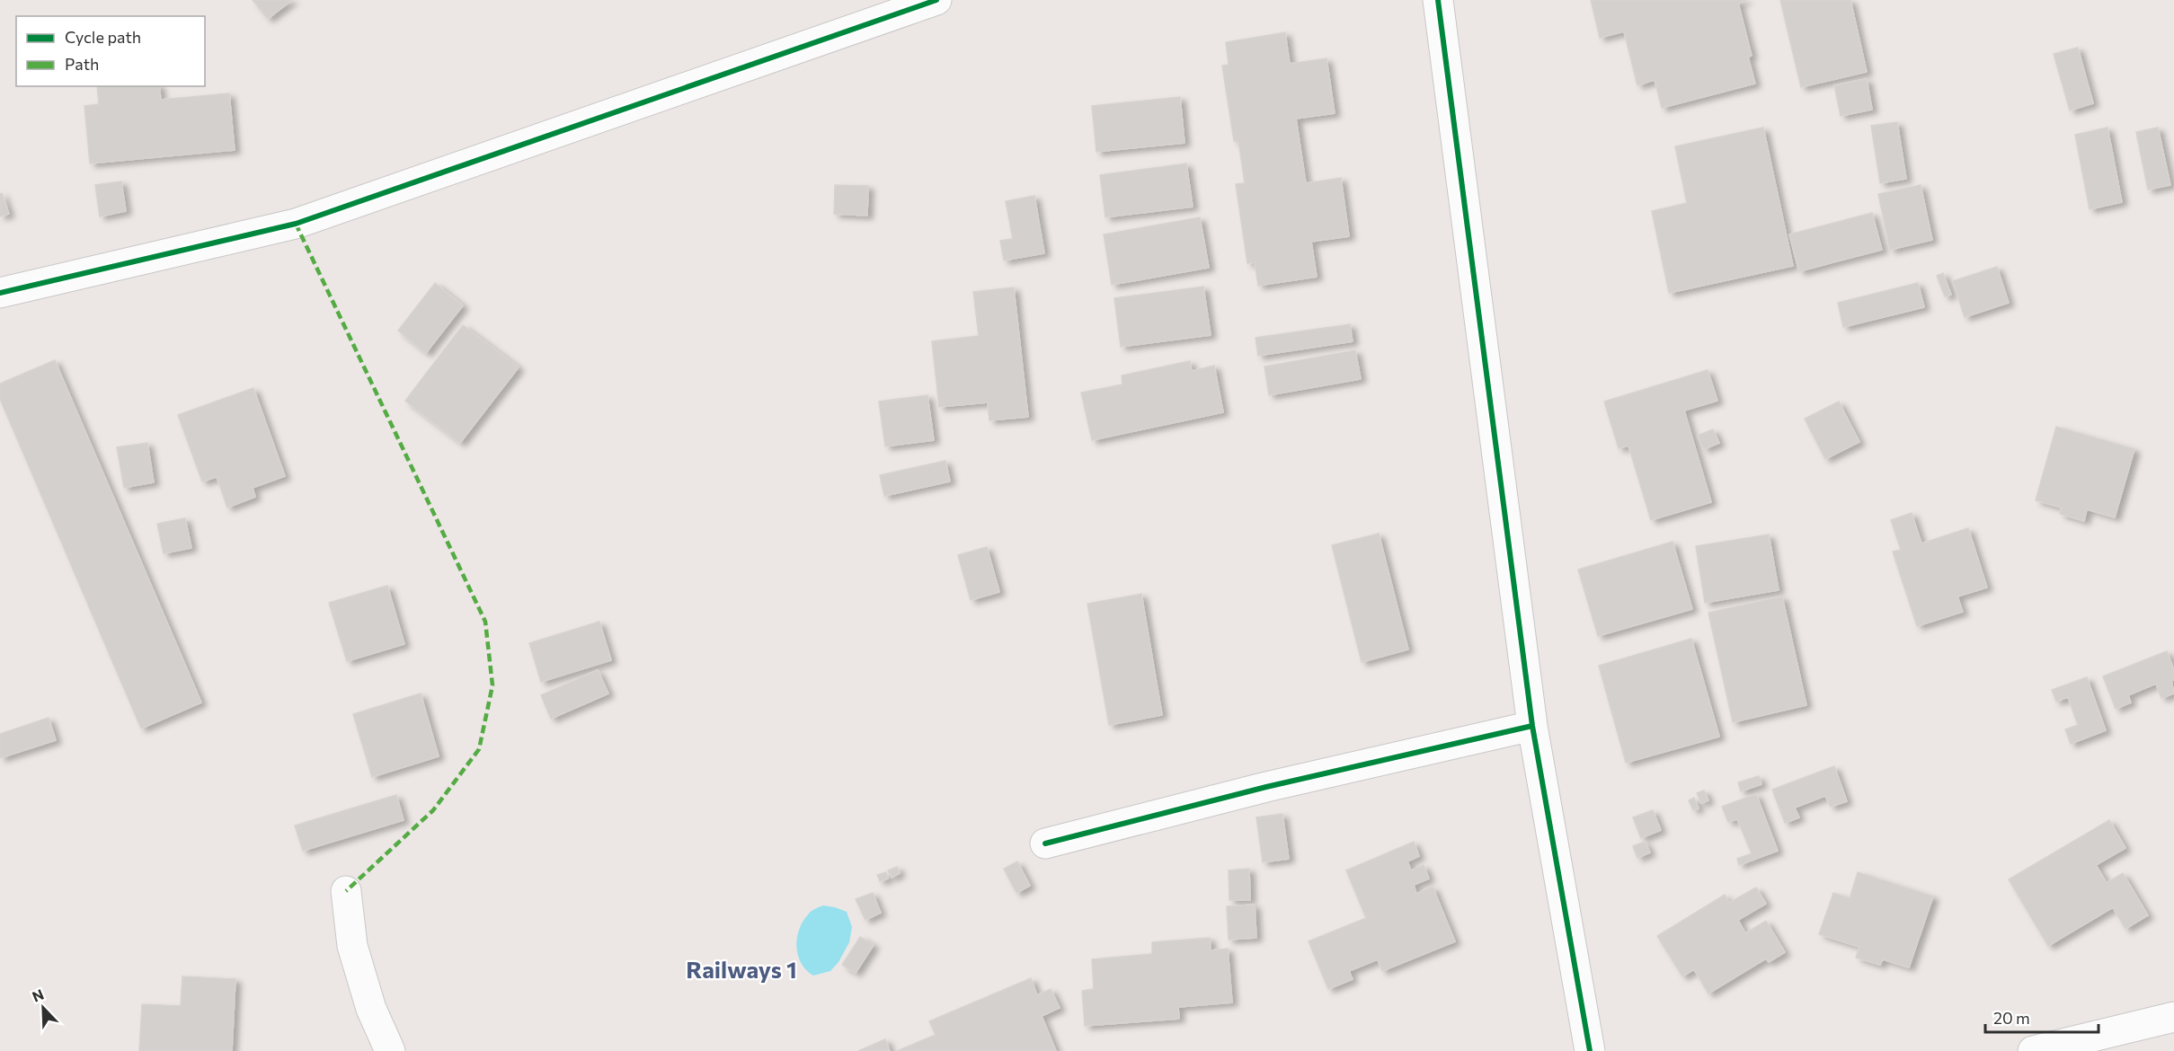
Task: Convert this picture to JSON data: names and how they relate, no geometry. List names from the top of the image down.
{
  "districts": ["Railways 1"],
  "legend": ["Cycle path", "Path"],
  "scale_bar": "20 m",
  "north": "top left"
}
